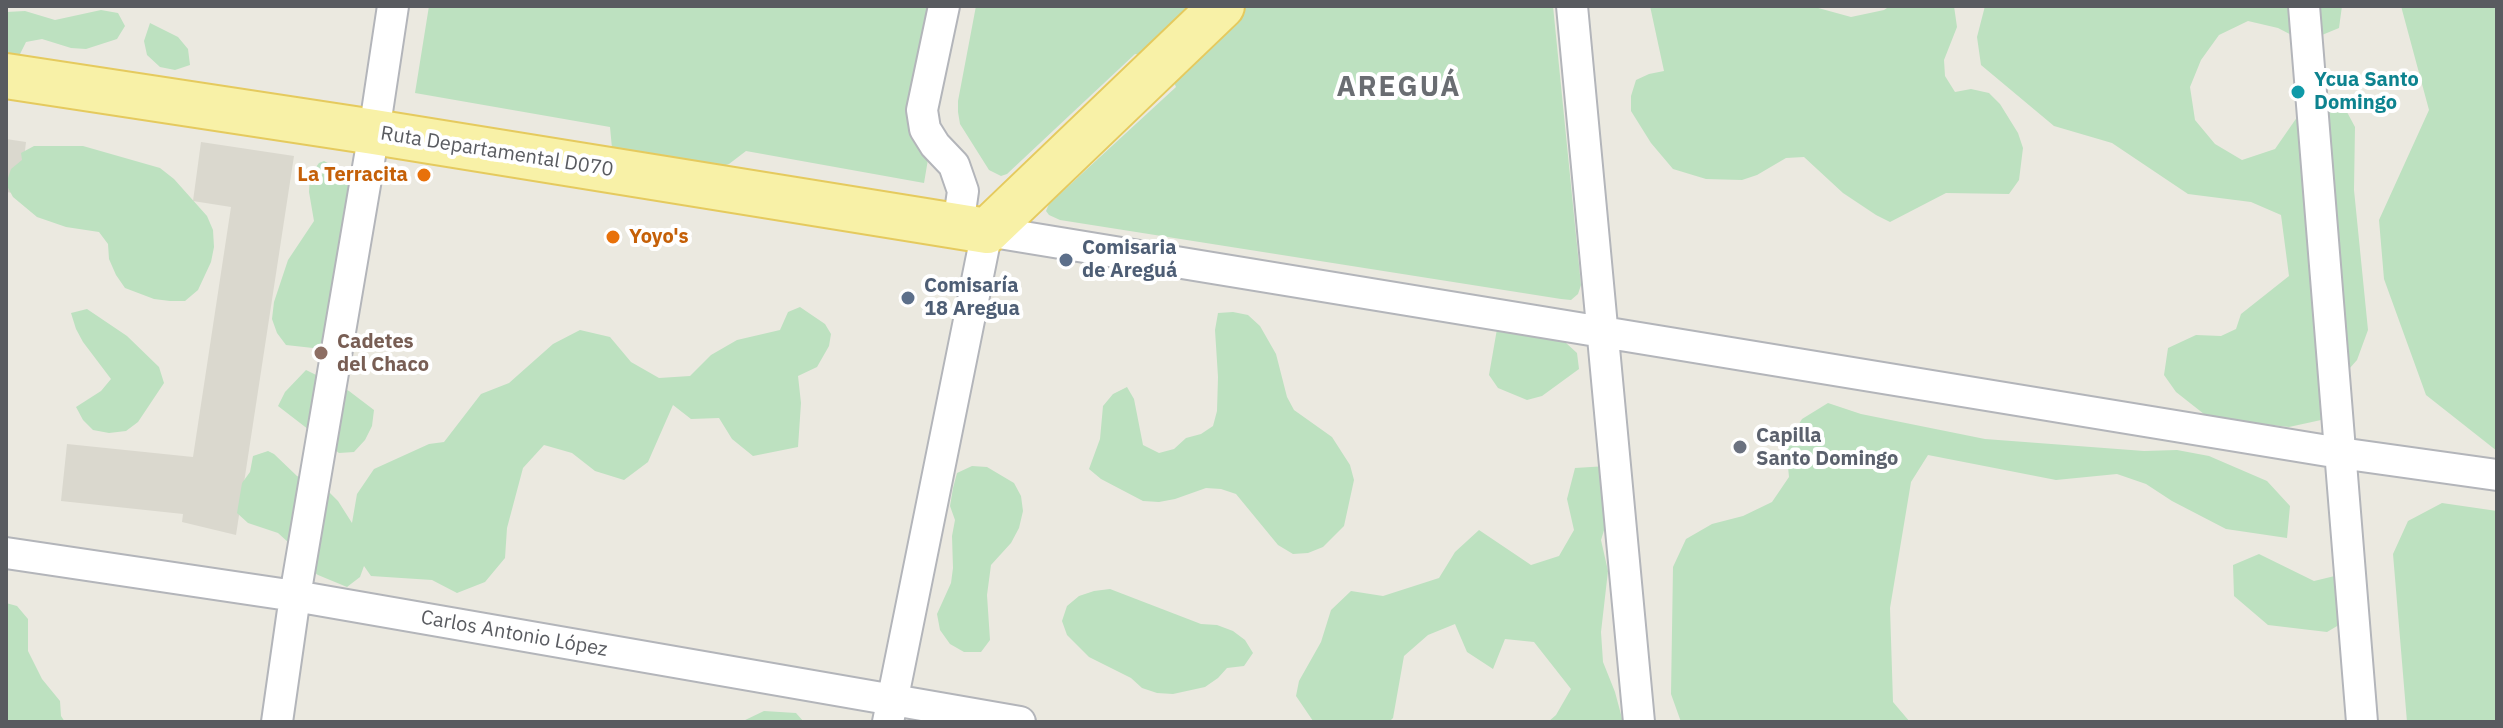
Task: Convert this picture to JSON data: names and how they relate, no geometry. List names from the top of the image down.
{
  "streets": {
    "main road": ["Ruta Departamental D070"],
    "street": ["Carlos Antonio López"]
  },
  "districts": ["AREGUÁ"],
  "places": [
    "Ycua Santo Domingo",
    "La Terracita",
    "Yoyo's",
    "Comisaria de Areguá",
    "Comisaría 18 Aregua",
    "Cadetes del Chaco",
    "Capilla Santo Domingo"
  ]
}
